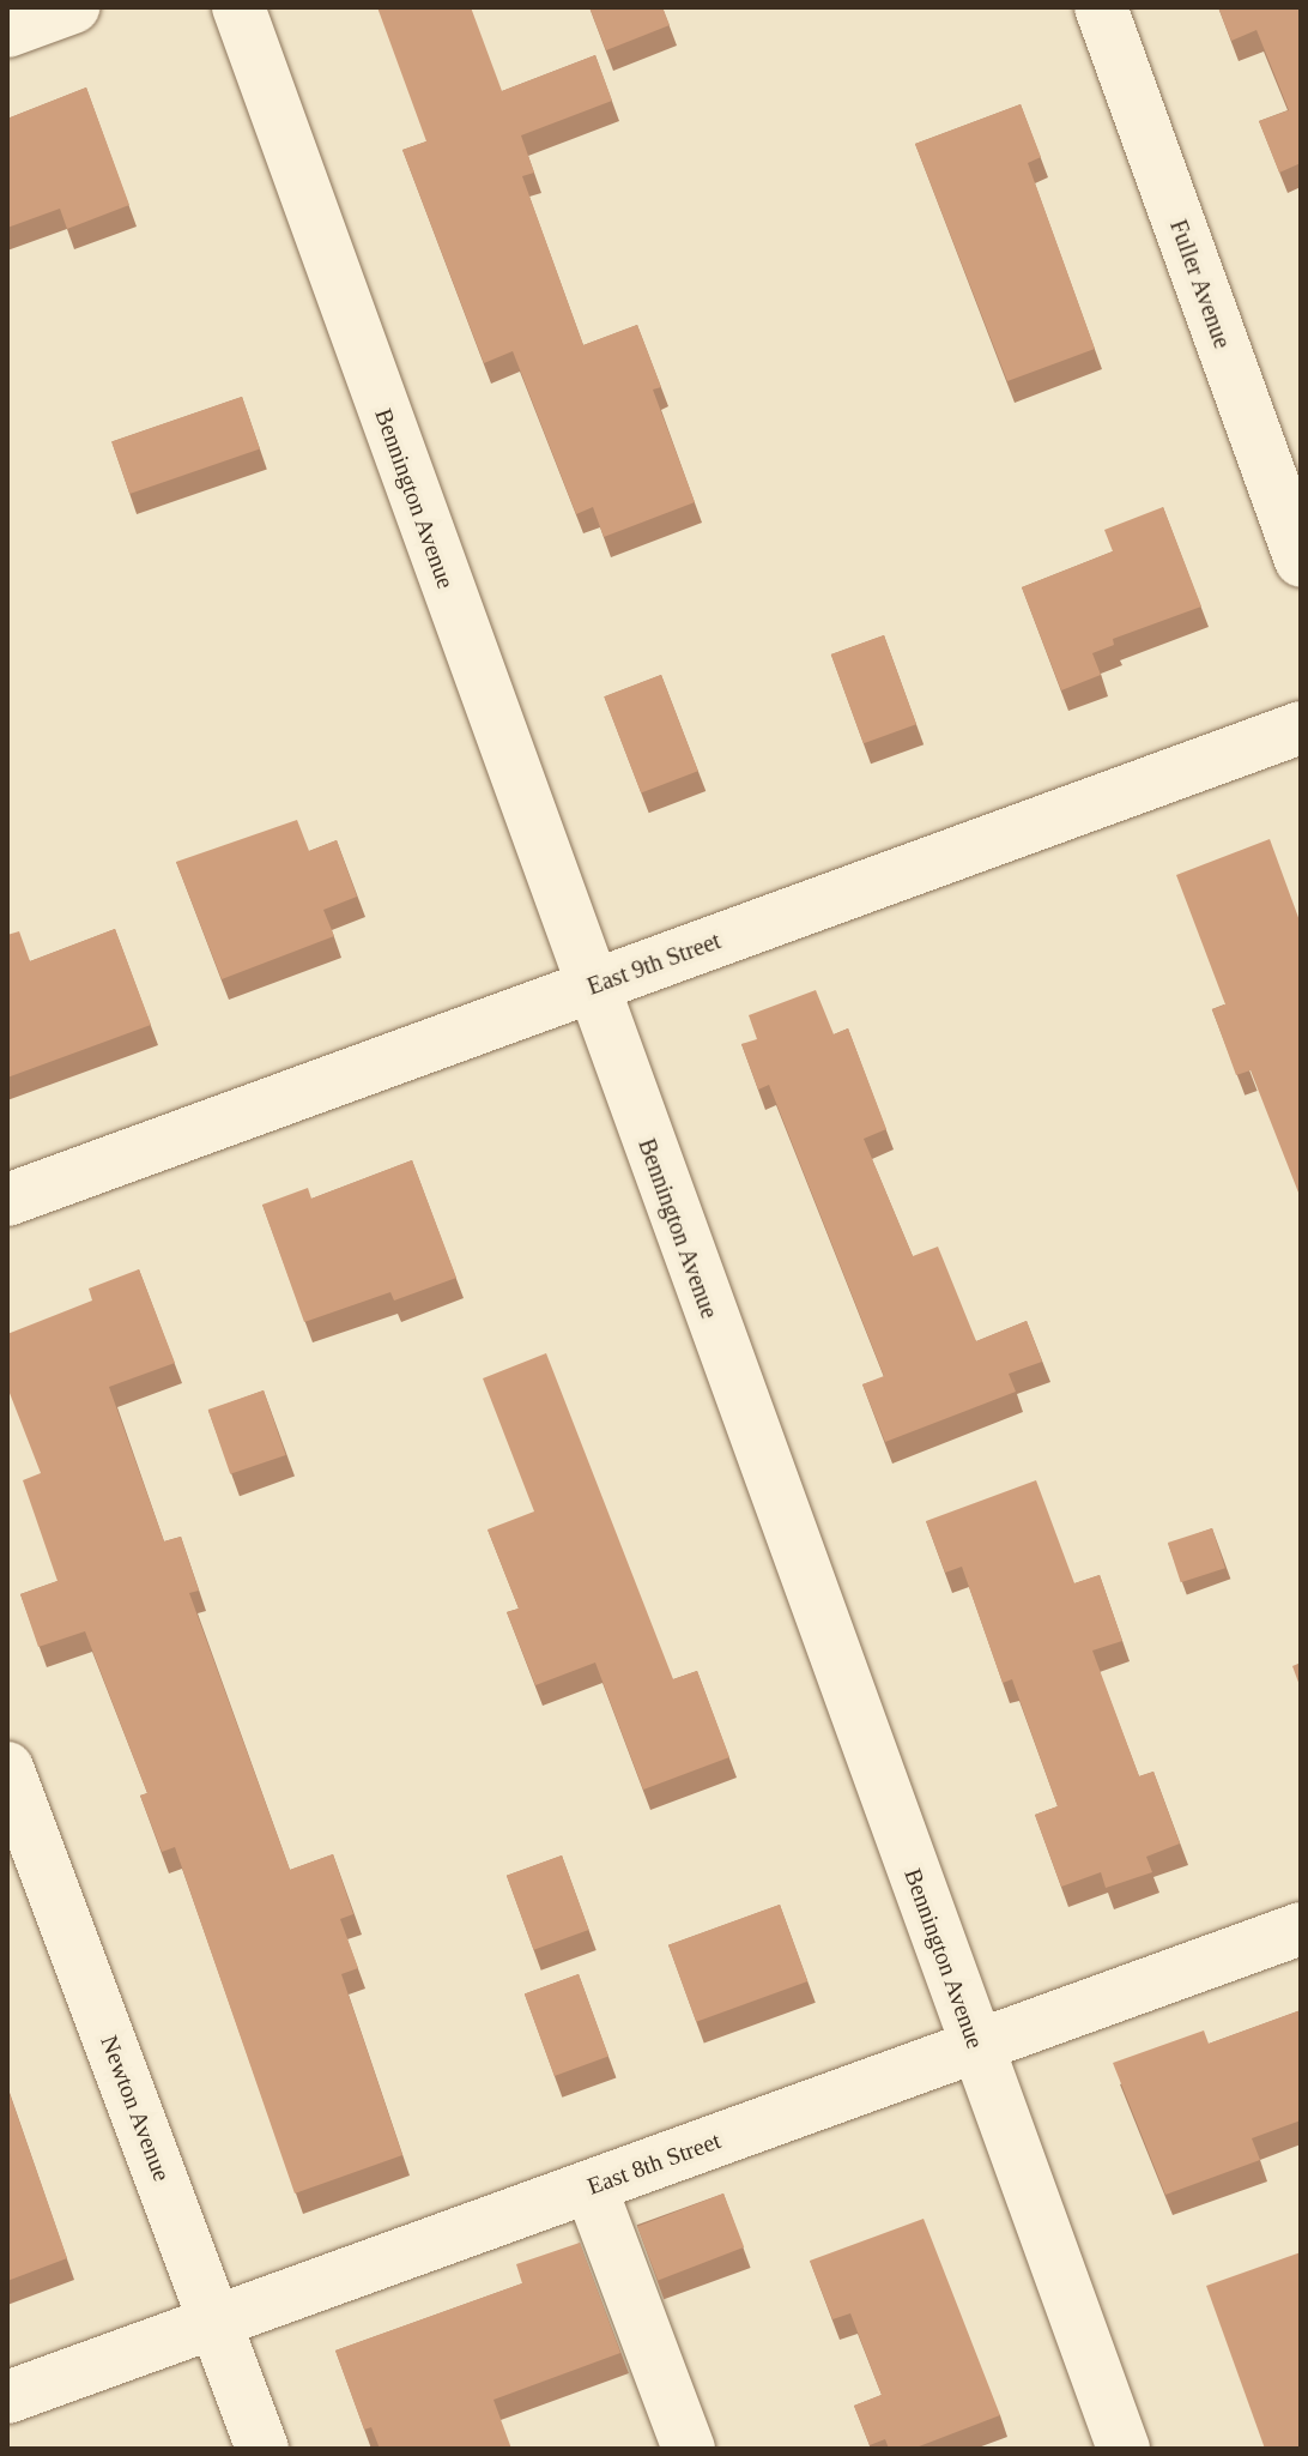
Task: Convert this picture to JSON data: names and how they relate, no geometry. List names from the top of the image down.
{
  "streets": {
    "street": [
      "Fuller Avenue",
      "Bennington Avenue",
      "East 9th Street",
      "Newton Avenue",
      "East 8th Street"
    ]
  },
  "crossings": [
    ["Bennington Avenue", "East 9th Street"],
    ["Bennington Avenue", "East 8th Street"],
    ["Newton Avenue", "East 8th Street"]
  ]
}
